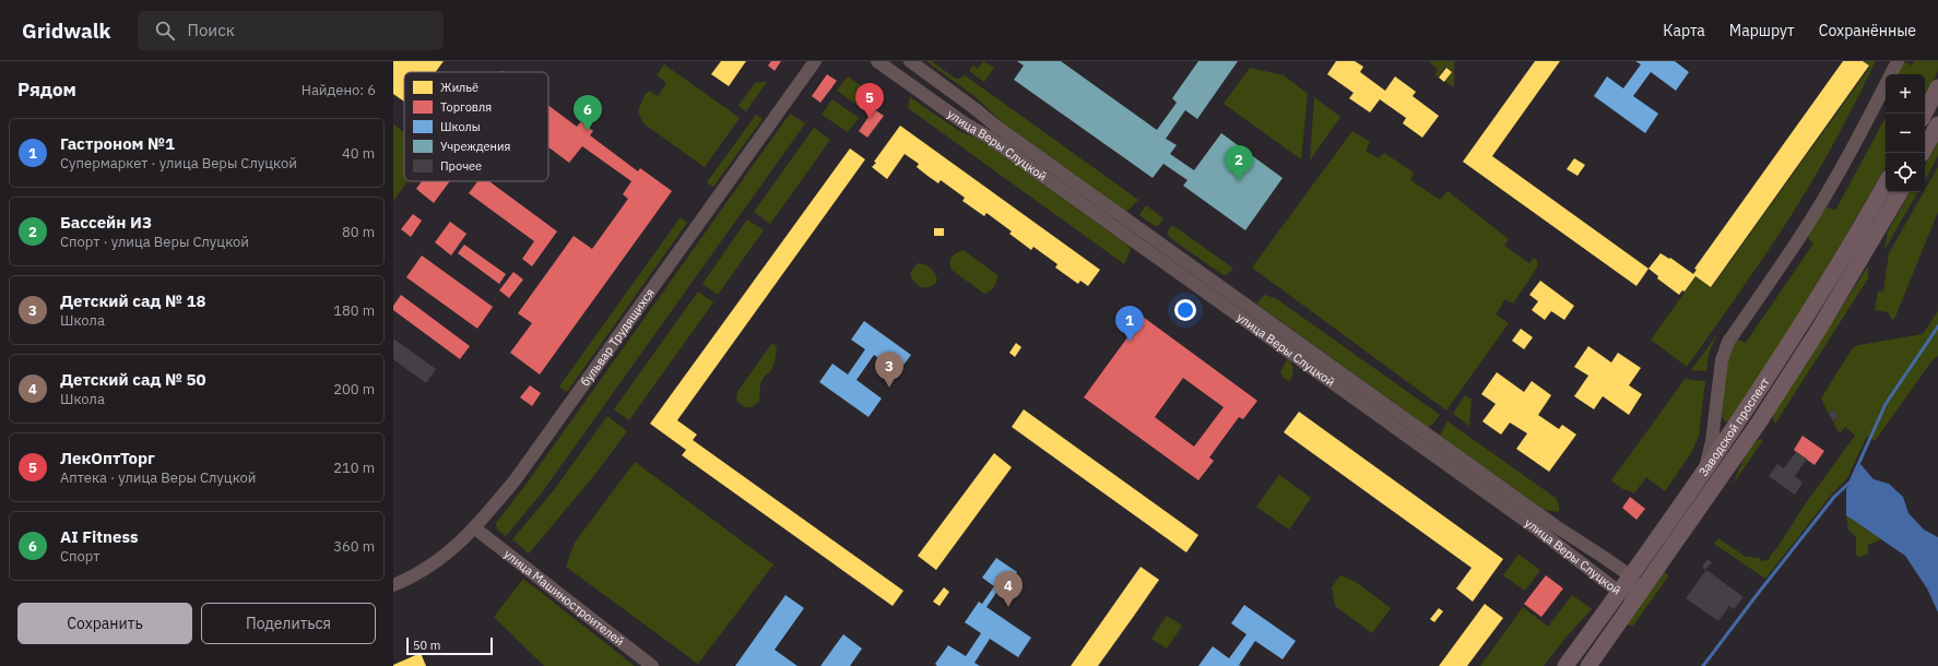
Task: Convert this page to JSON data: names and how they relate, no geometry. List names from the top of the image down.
{
  "streets": {
    "main road": ["Заводской проспект"],
    "street": ["улица Веры Слуцкой", "бульвар Трудящихся", "улица Машиностроителей"]
  },
  "crossings": [
    ["улица Веры Слуцкой", "Заводской проспект"],
    ["бульвар Трудящихся", "улица Машиностроителей"]
  ],
  "legend": [
    "Жильё",
    "Торговля",
    "Школы",
    "Учреждения",
    "Прочее"
  ],
  "scale_bar": "50 m",
  "page": {
    "header": "Gridwalk",
    "search": "Поиск",
    "nav": ["Карта", "Маршрут", "Сохранённые"],
    "heading": ["Рядом", "Найдено: 6"],
    "map_buttons": ["+", "−"],
    "pins": [
      "5",
      "6",
      "2",
      "1",
      "3",
      "4"
    ],
    "list": [
      {
        "mark": "1",
        "name": "Гастроном №1",
        "note": "Супермаркет · улица Веры Слуцкой",
        "value": "40 m"
      },
      {
        "mark": "2",
        "name": "Бассейн ИЗ",
        "note": "Спорт · улица Веры Слуцкой",
        "value": "80 m"
      },
      {
        "mark": "3",
        "name": "Детский сад № 18",
        "note": "Школа",
        "value": "180 m"
      },
      {
        "mark": "4",
        "name": "Детский сад № 50",
        "note": "Школа",
        "value": "200 m"
      },
      {
        "mark": "5",
        "name": "ЛекОптТорг",
        "note": "Аптека · улица Веры Слуцкой",
        "value": "210 m"
      },
      {
        "mark": "6",
        "name": "AI Fitness",
        "note": "Спорт",
        "value": "360 m"
      }
    ],
    "buttons": ["Сохранить", "Поделиться"],
    "scale": "50 m"
  }
}
